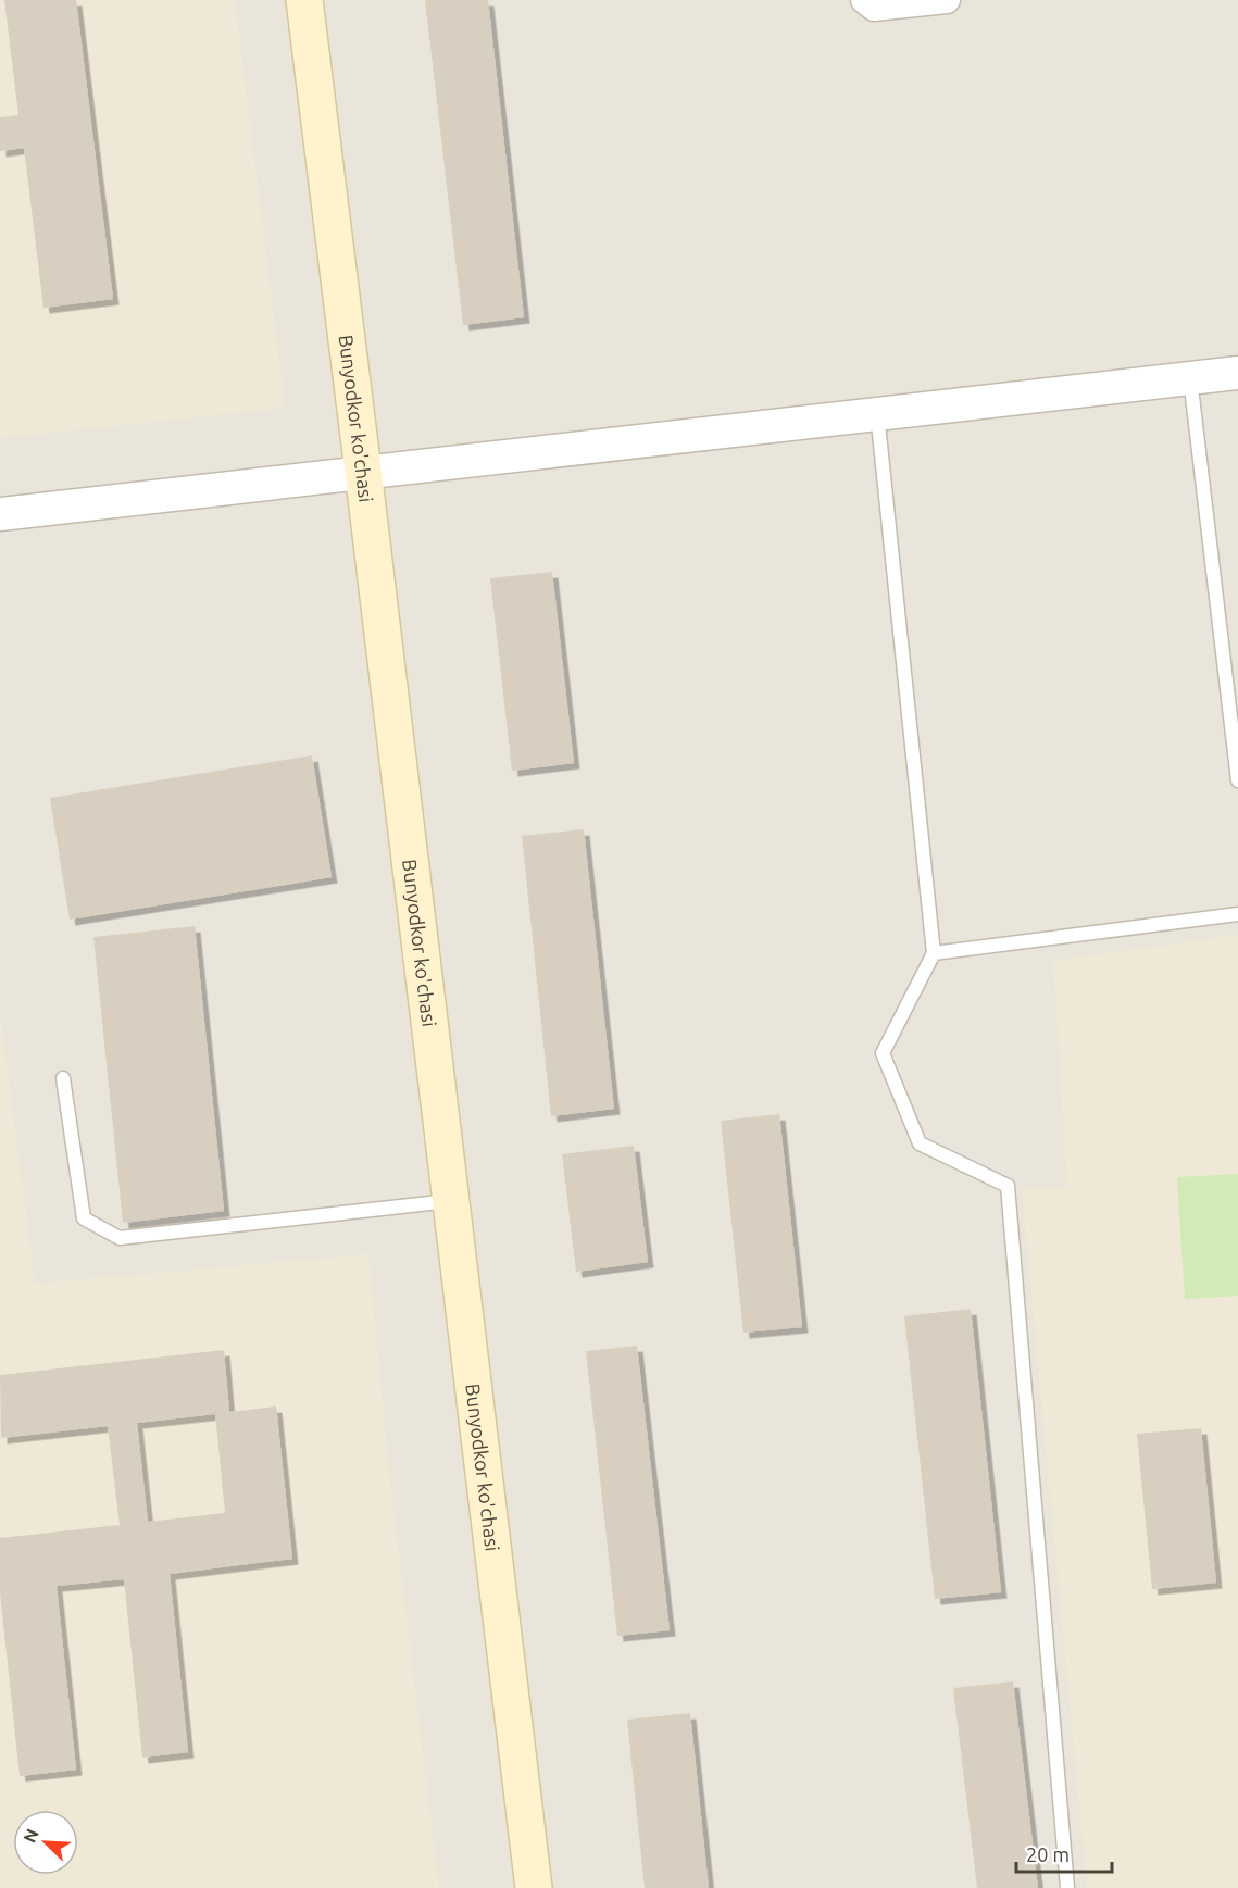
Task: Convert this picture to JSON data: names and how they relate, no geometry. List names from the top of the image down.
{
  "streets": {
    "main road": ["Bunyodkor ko'chasi"]
  },
  "scale_bar": "20 m",
  "north": "top left"
}
